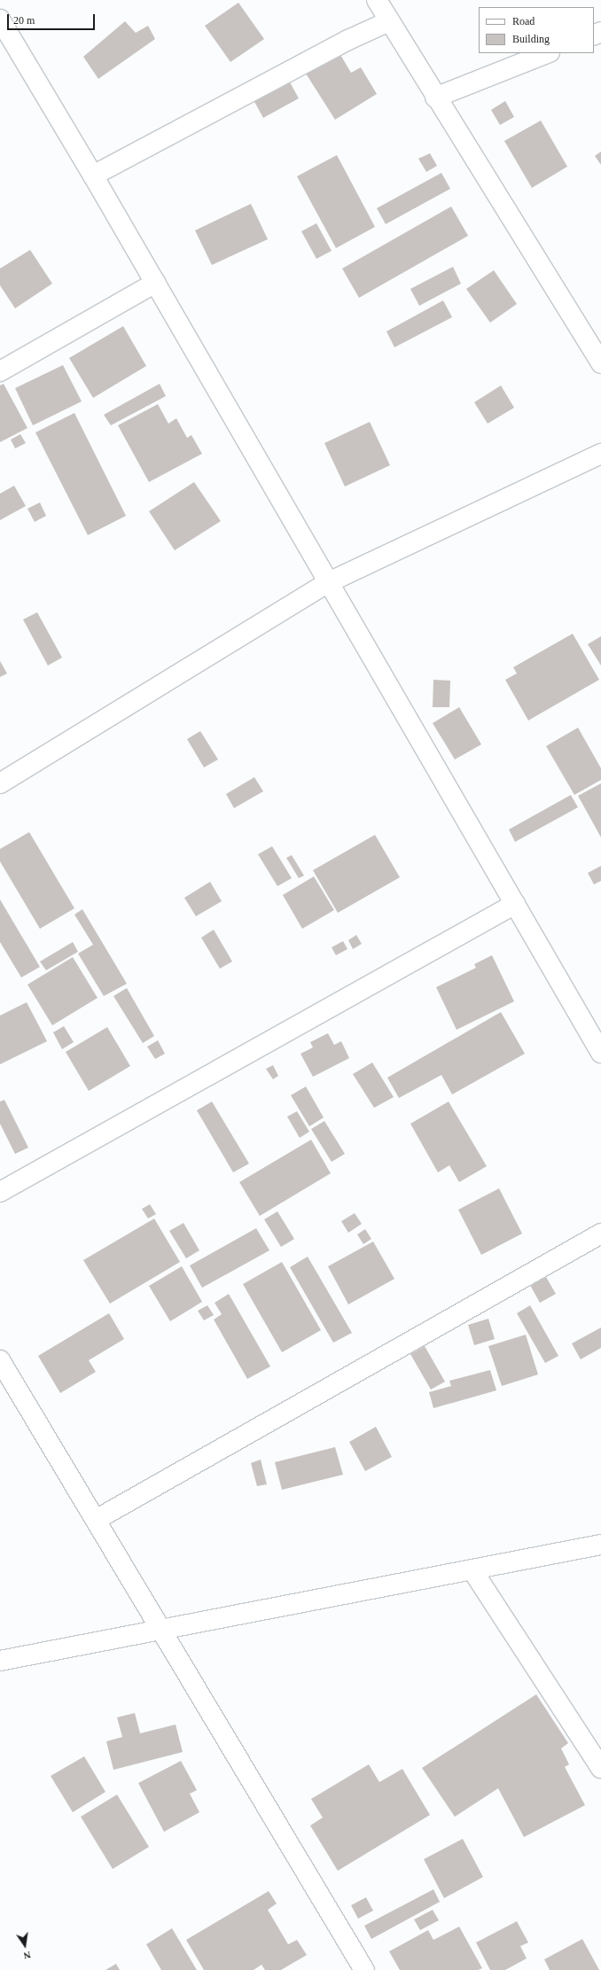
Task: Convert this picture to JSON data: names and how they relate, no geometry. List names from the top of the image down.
{
  "legend": ["Road", "Building"],
  "scale_bar": "20 m",
  "north": "bottom"
}
